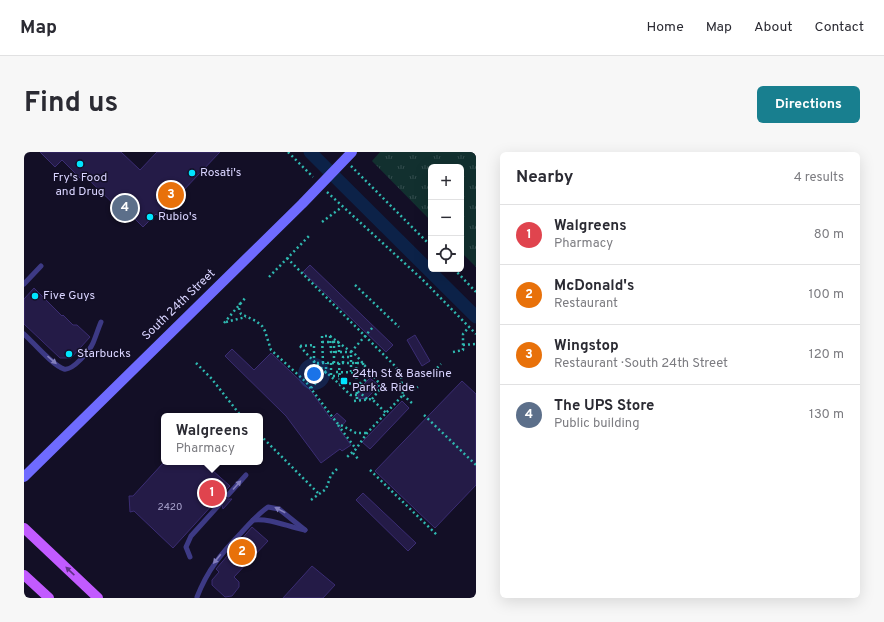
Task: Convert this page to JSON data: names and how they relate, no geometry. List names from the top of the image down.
{
  "streets": {
    "main road": ["South 24th Street"]
  },
  "places": {
    "other": [
      "Fry's Food and Drug",
      "Rosati's",
      "Rubio's",
      "Five Guys",
      "Starbucks"
    ],
    "transit": ["24th St & Baseline Park & Ride"]
  },
  "house_numbers": ["2420"],
  "page": {
    "header": "Map",
    "nav": [
      "Home",
      "Map",
      "About",
      "Contact"
    ],
    "title": "Find us",
    "buttons": "Directions",
    "heading": ["Nearby", "4 results"],
    "map_buttons": ["+", "−"],
    "pins": [
      "3",
      "4",
      "1",
      "2"
    ],
    "list": [
      {
        "mark": "1",
        "name": "Walgreens",
        "note": "Pharmacy",
        "value": "80 m"
      },
      {
        "mark": "2",
        "name": "McDonald's",
        "note": "Restaurant",
        "value": "100 m"
      },
      {
        "mark": "3",
        "name": "Wingstop",
        "note": "Restaurant · South 24th Street",
        "value": "120 m"
      },
      {
        "mark": "4",
        "name": "The UPS Store",
        "note": "Public building",
        "value": "130 m"
      }
    ],
    "popup": ["Walgreens", "Pharmacy"]
  }
}
